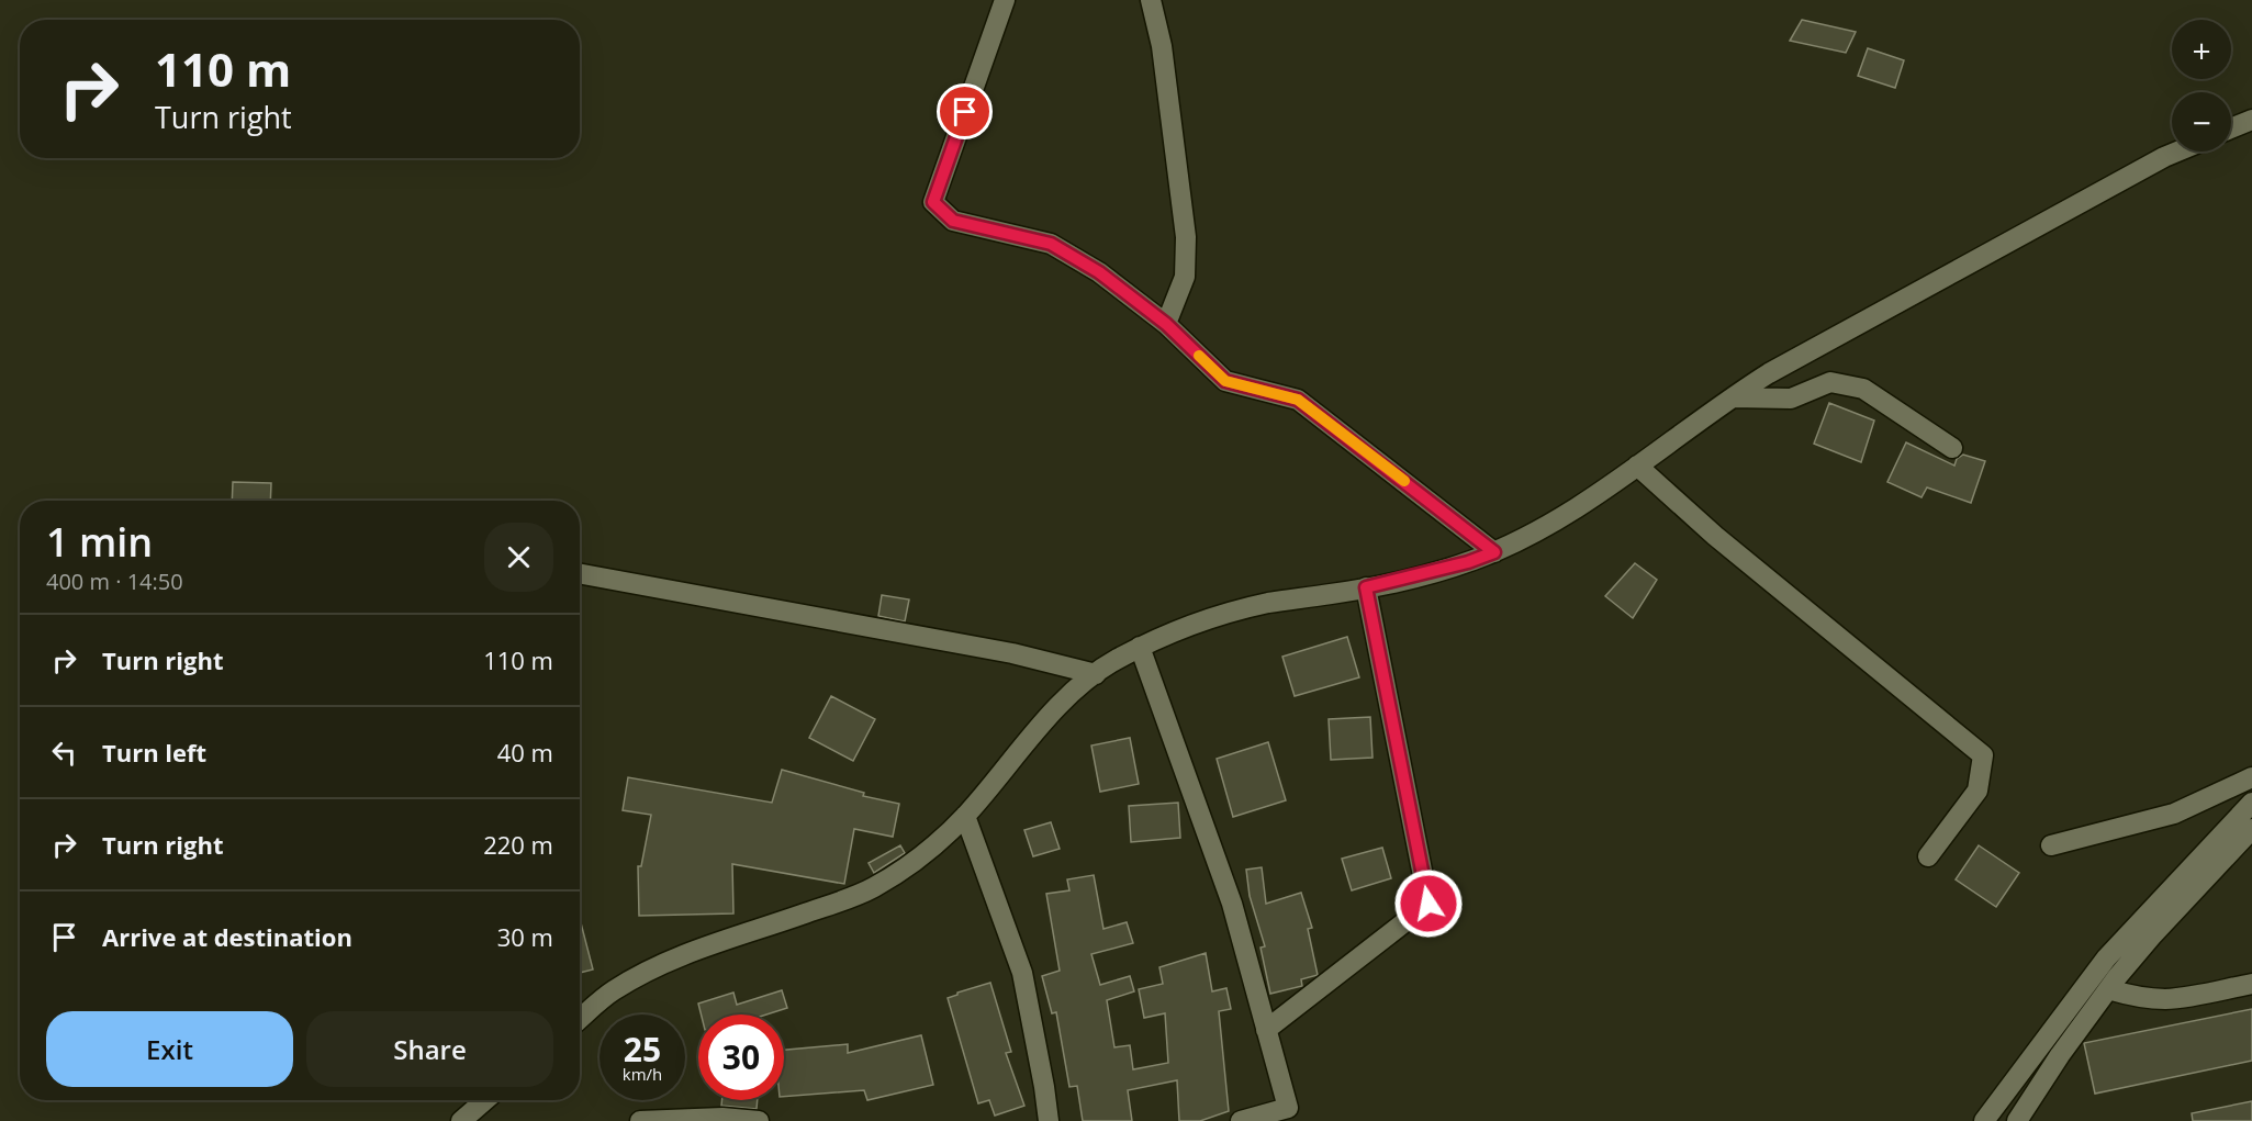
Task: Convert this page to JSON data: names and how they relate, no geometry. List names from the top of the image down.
{
  "page": {
    "map_buttons": ["+", "−"],
    "turn": ["110 m", "Turn right"],
    "heading": ["1 min", "400 m · 14:50"],
    "list": [
      {
        "name": "Turn right",
        "value": "110 m"
      },
      {
        "name": "Turn left",
        "value": "40 m"
      },
      {
        "name": "Turn right",
        "value": "220 m"
      },
      {
        "name": "Arrive at destination",
        "value": "30 m"
      }
    ],
    "buttons": ["Exit", "Share"],
    "speed": "25 km/h",
    "limit": "30"
  }
}
